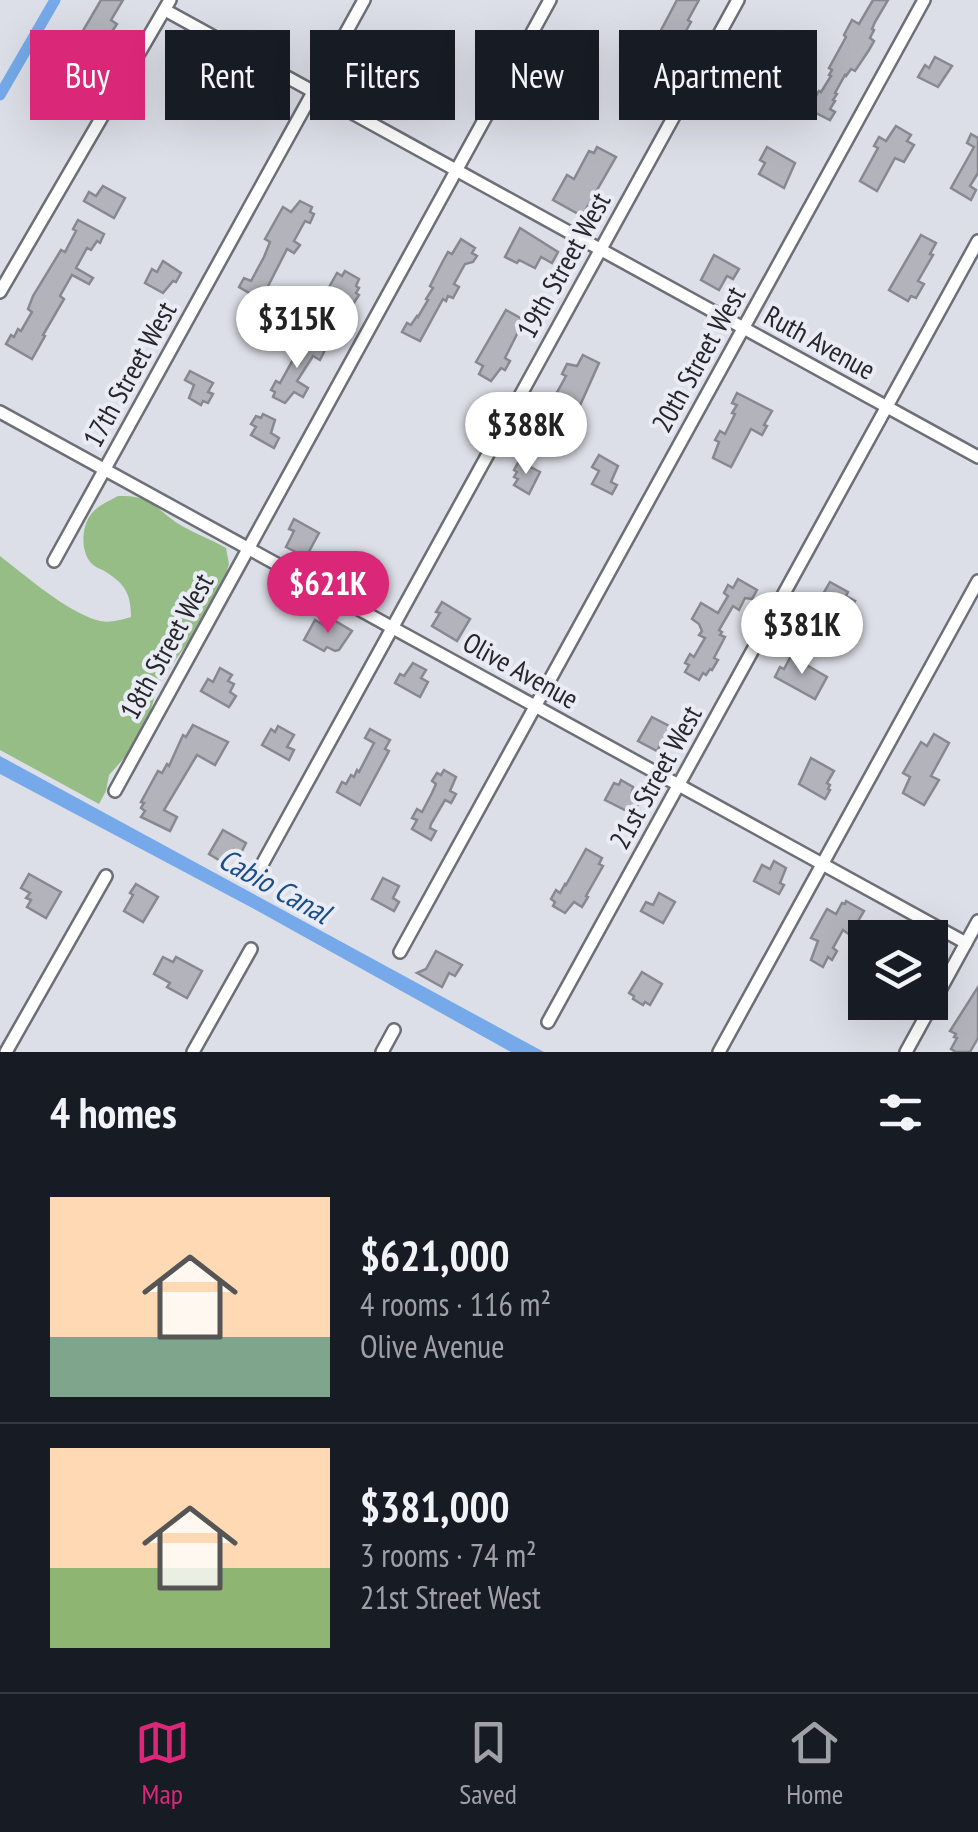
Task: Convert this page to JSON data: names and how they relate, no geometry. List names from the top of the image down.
{
  "streets": {
    "street": [
      "19th Street West",
      "Ruth Avenue",
      "20th Street West",
      "17th Street West",
      "18th Street West",
      "Olive Avenue",
      "21st Street West"
    ]
  },
  "crossings": [
    ["19th Street West", "Ruth Avenue"],
    ["19th Street West", "Olive Avenue"],
    ["Ruth Avenue", "20th Street West"],
    ["Ruth Avenue", "18th Street West"],
    ["Ruth Avenue", "21st Street West"],
    ["20th Street West", "Olive Avenue"],
    ["17th Street West", "Olive Avenue"],
    ["18th Street West", "Olive Avenue"],
    ["Olive Avenue", "21st Street West"]
  ],
  "water": ["Cabio Canal"],
  "page": {
    "chip": [
      "Buy",
      "Rent",
      "Filters",
      "New",
      "Apartment"
    ],
    "price": [
      "$315K",
      "$388K",
      "$621K",
      "$381K"
    ],
    "heading": "4 homes",
    "list": [
      {
        "name": "$621,000",
        "note": "4 rooms · 116 m² · Olive Avenue"
      },
      {
        "name": "$381,000",
        "note": "3 rooms · 74 m² · 21st Street West"
      }
    ],
    "tabs": ["Map", "Saved", "Home"]
  }
}
